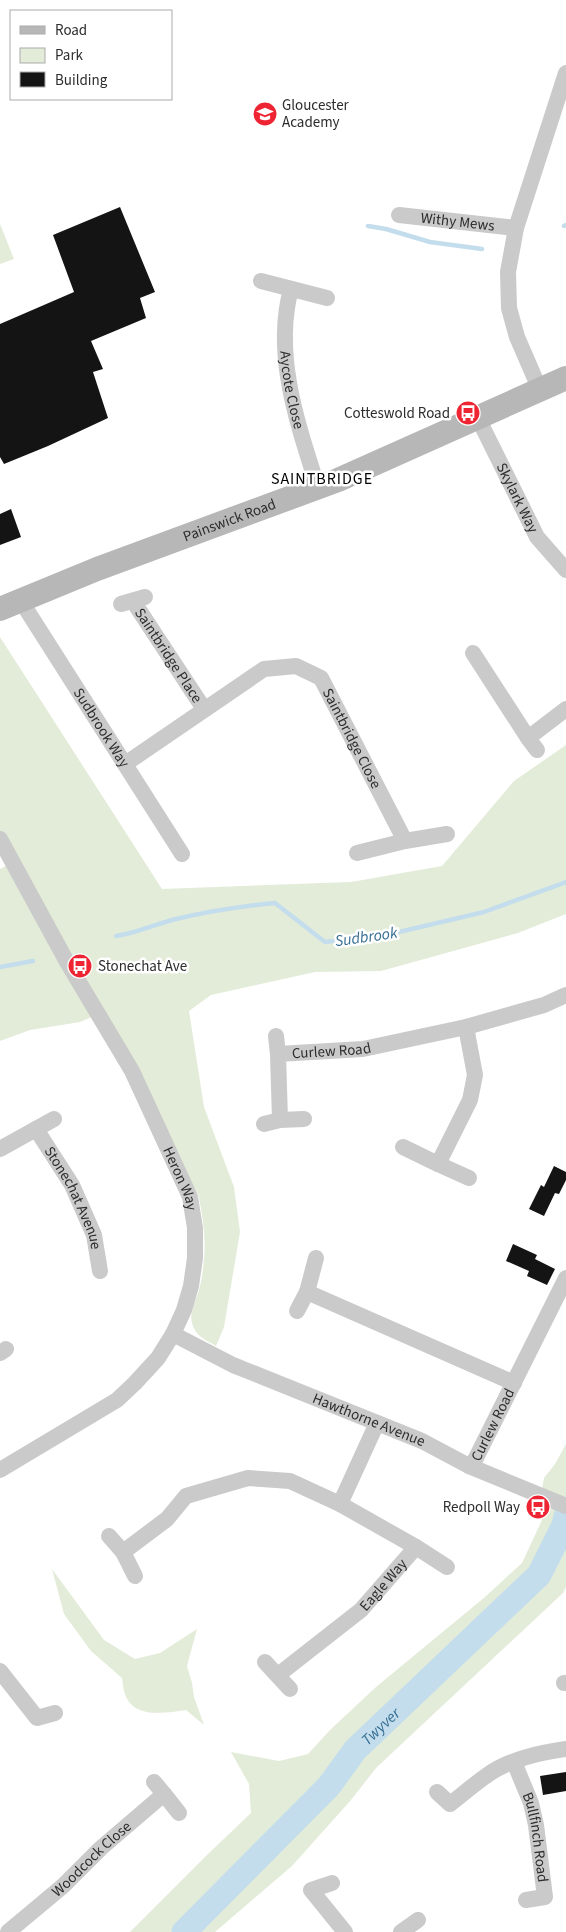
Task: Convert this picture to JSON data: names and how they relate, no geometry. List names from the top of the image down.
{
  "streets": {
    "main road": ["Painswick Road"],
    "street": [
      "Withy Mews",
      "Aycote Close",
      "Skylark Way",
      "Saintbridge Place",
      "Sudbrook Way",
      "Saintbridge Close",
      "Curlew Road",
      "Heron Way",
      "Stonechat Avenue",
      "Hawthorne Avenue",
      "Eagle Way",
      "Bullfinch Road",
      "Woodcock Close"
    ]
  },
  "crossings": [
    ["Aycote Close", "Painswick Road"],
    ["Skylark Way", "Painswick Road"],
    ["Painswick Road", "Sudbrook Way"],
    ["Saintbridge Place", "Saintbridge Close"],
    ["Sudbrook Way", "Saintbridge Close"],
    ["Curlew Road", "Hawthorne Avenue"],
    ["Heron Way", "Hawthorne Avenue"]
  ],
  "districts": ["SAINTBRIDGE"],
  "water": ["Sudbrook", "Twyver"],
  "places": {
    "school or university": ["Gloucester Academy"],
    "bus stop": ["Cotteswold Road", "Stonechat Ave", "Redpoll Way"]
  },
  "legend": ["Road", "Park", "Building"]
}
